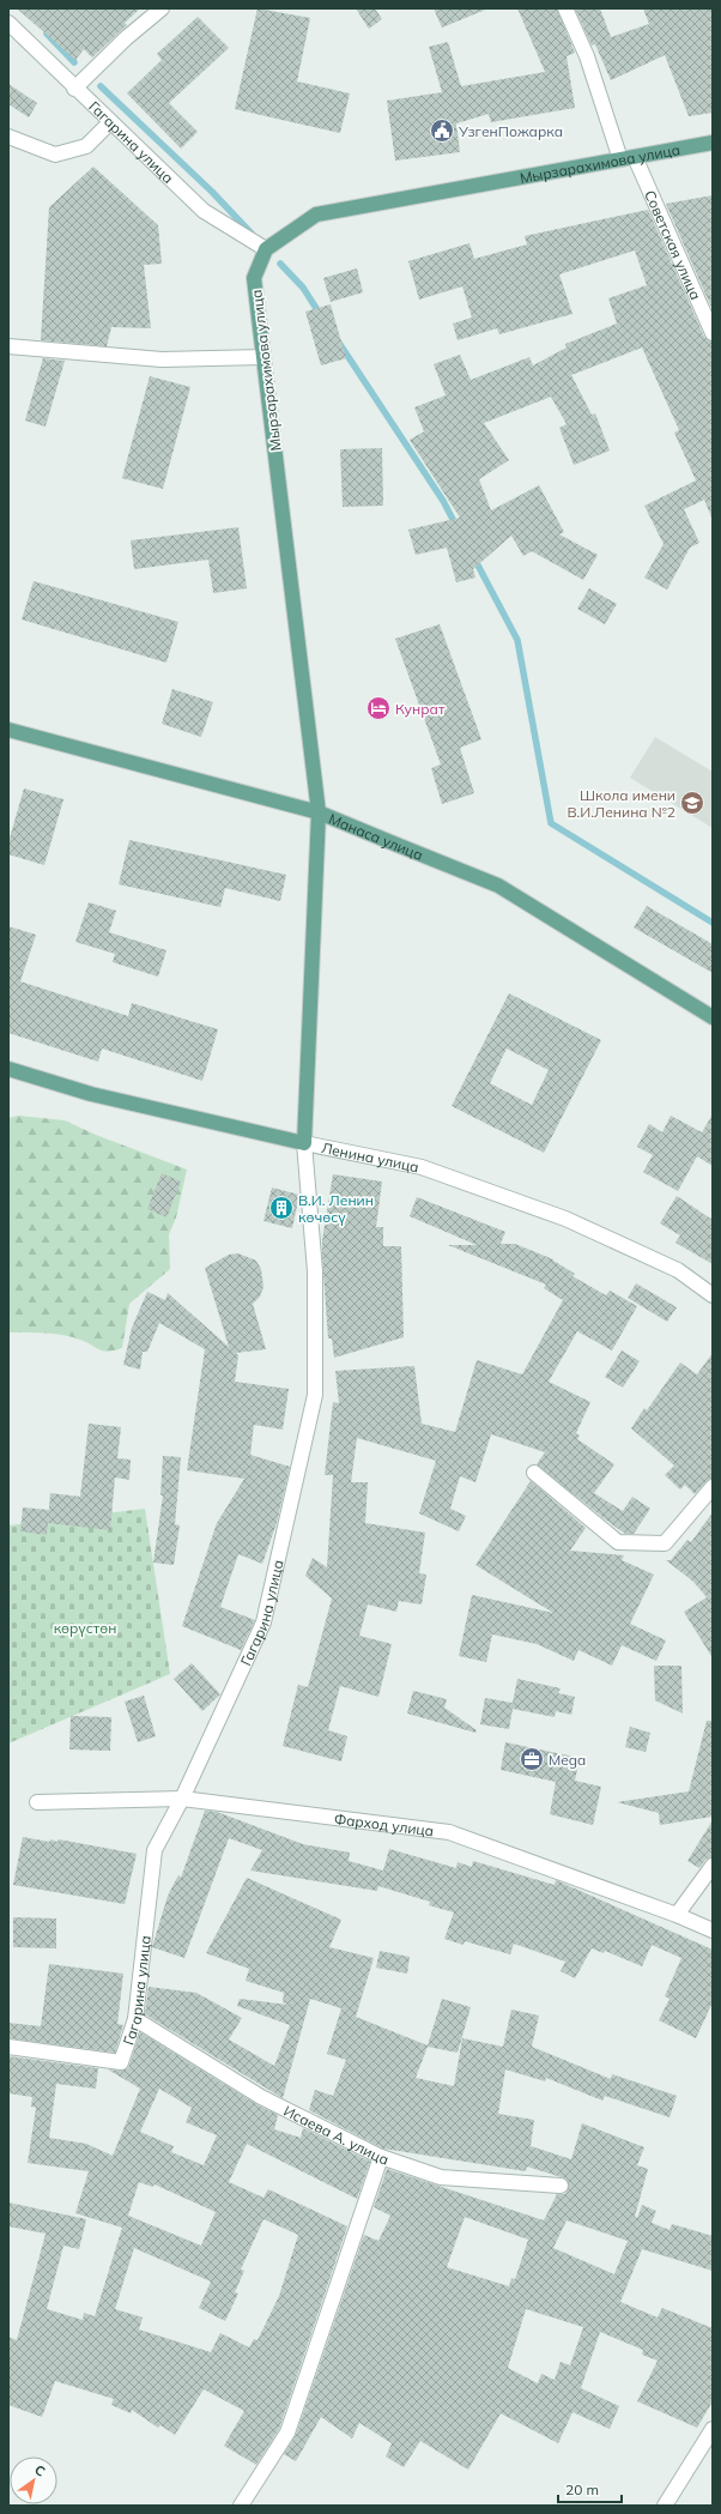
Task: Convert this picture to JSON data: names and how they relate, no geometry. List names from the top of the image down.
{
  "streets": {
    "main road": ["Мырзарахимова улица", "Манаса улица", "Ленина улица"],
    "street": [
      "Гагарина улица",
      "Советская улица",
      "Фарход улица",
      "Исаева А. улица"
    ]
  },
  "crossings": [
    ["Гагарина улица", "Мырзарахимова улица"],
    ["Гагарина улица", "Ленина улица"],
    ["Гагарина улица", "Фарход улица"],
    ["Гагарина улица", "Исаева А. улица"],
    ["Мырзарахимова улица", "Советская улица"],
    ["Мырзарахимова улица", "Манаса улица"],
    ["Мырзарахимова улица", "Ленина улица"]
  ],
  "parks": ["көрүстөн"],
  "places": {
    "public building": ["УзгенПожарка"],
    "hotel": ["Кунрат"],
    "school or university": ["Школа имени В.И.Ленина №2"],
    "building": ["В.И. Ленин көчөсү"],
    "office": ["Mega"]
  },
  "scale_bar": "20 m",
  "north": "top right"
}
